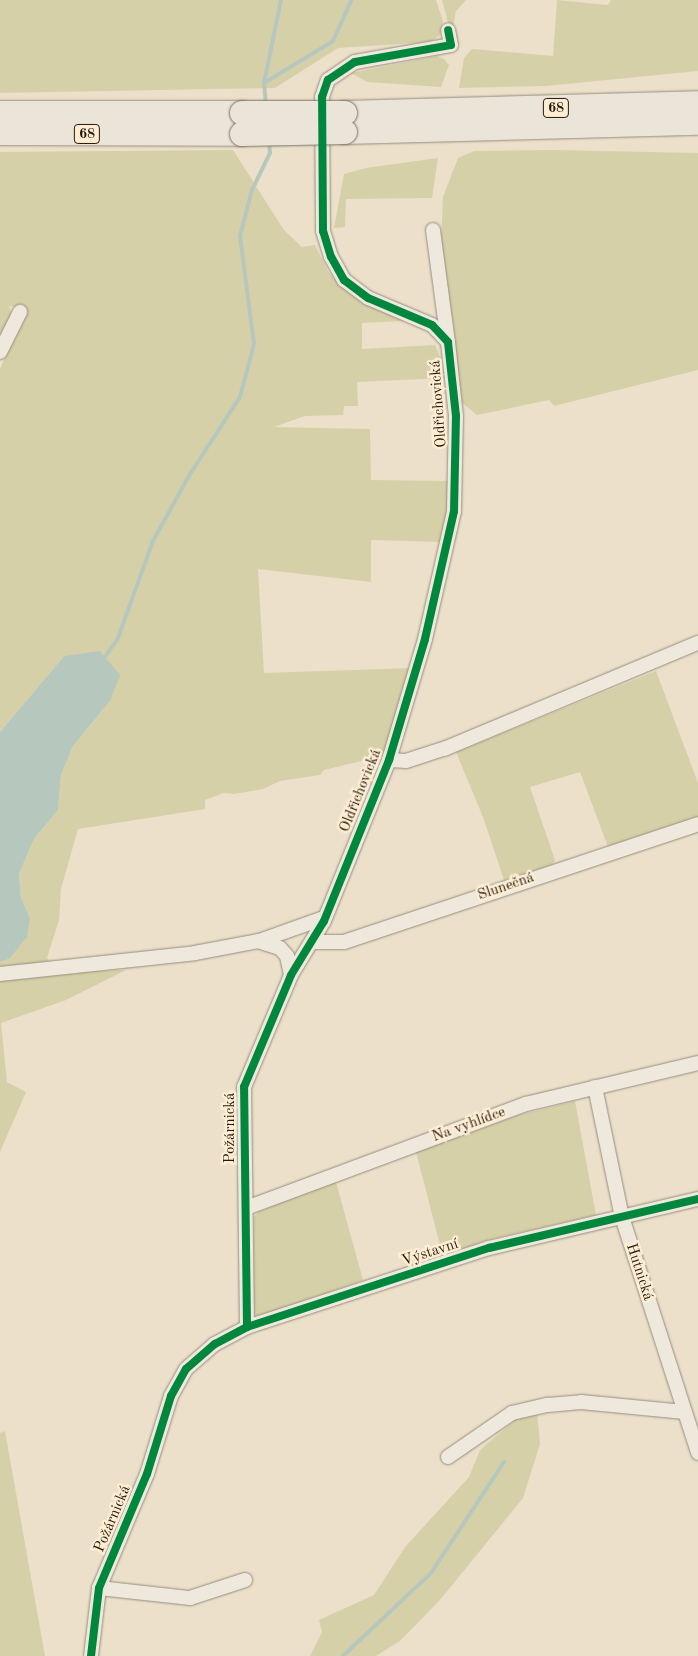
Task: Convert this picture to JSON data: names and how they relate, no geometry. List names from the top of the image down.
{
  "streets": {
    "highway": ["68"],
    "street": [
      "Oldřichovická",
      "Slunečná",
      "Na vyhlídce",
      "Požárnická",
      "Výstavní",
      "Hutnická"
    ]
  },
  "crossings": [
    ["Oldřichovická", "Požárnická"],
    ["Slunečná", "Požárnická"],
    ["Na vyhlídce", "Požárnická"],
    ["Na vyhlídce", "Hutnická"],
    ["Požárnická", "Výstavní"],
    ["Výstavní", "Hutnická"]
  ]
}
